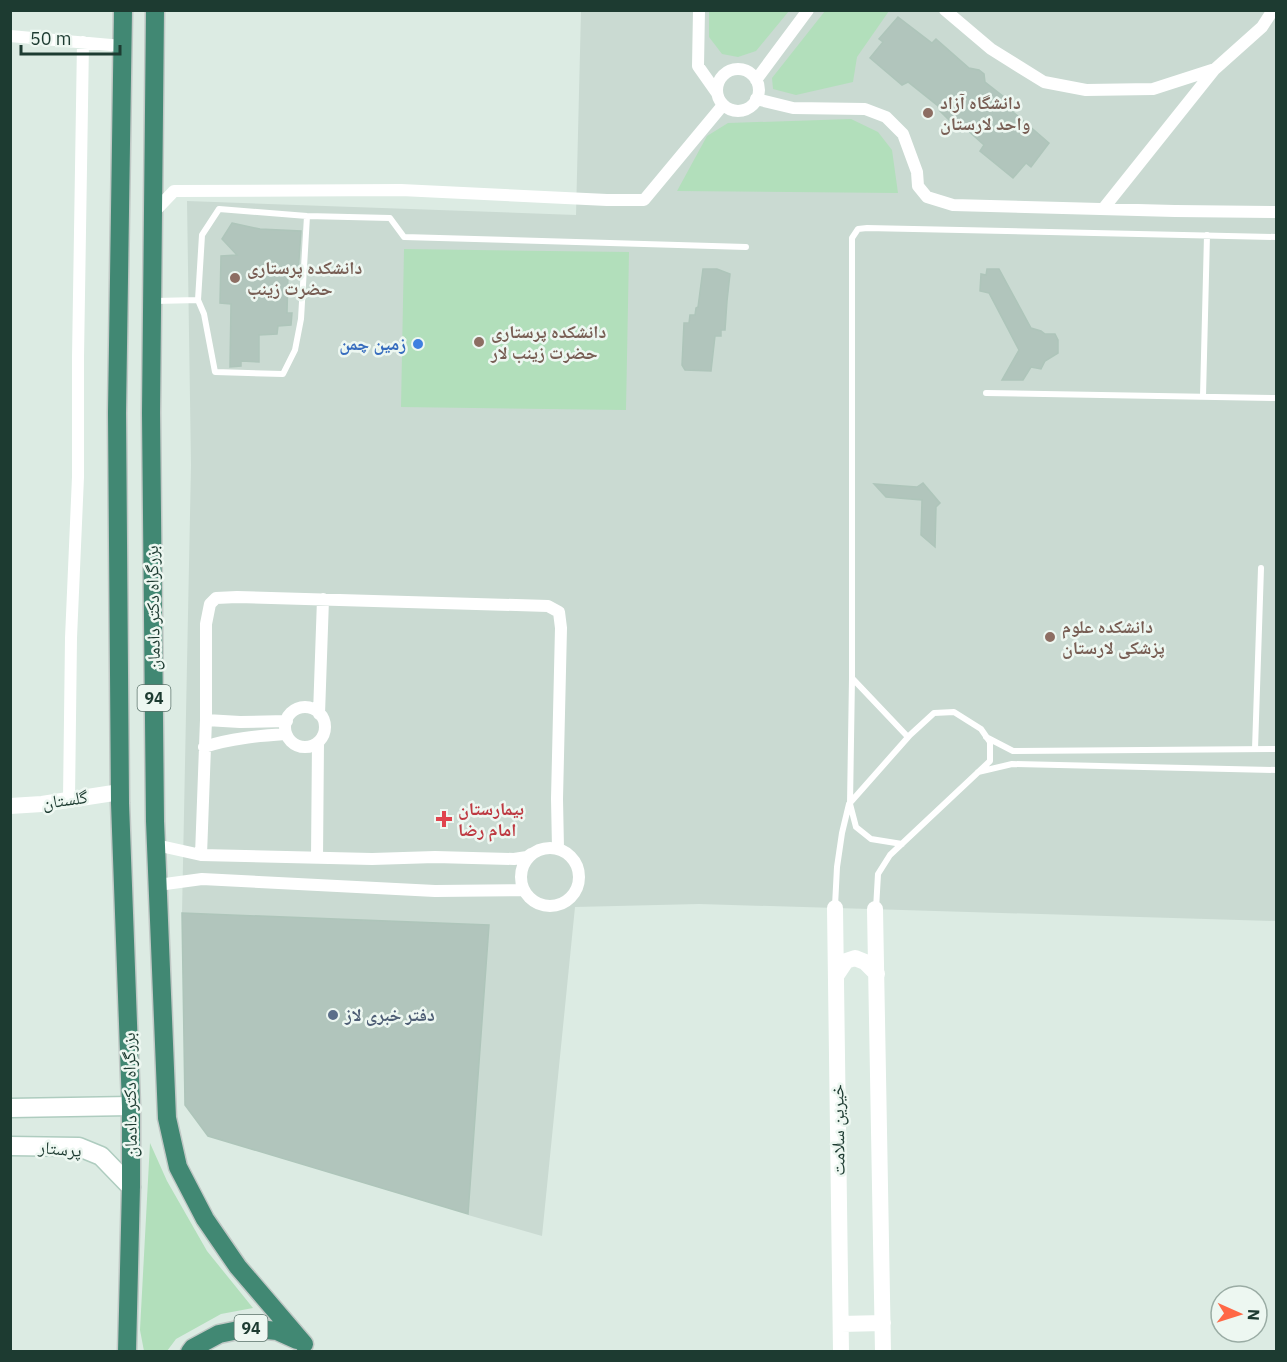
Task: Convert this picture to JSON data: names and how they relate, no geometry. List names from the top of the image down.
{
  "streets": {
    "highway": ["بزرگراه دکتر دادمان", "94"],
    "main road": ["پرستار"],
    "street": ["گلستان", "خیرین سلامت"]
  },
  "crossings": [
    ["بزرگراه دکتر دادمان", "94"],
    ["بزرگراه دکتر دادمان", "گلستان"],
    ["بزرگراه دکتر دادمان", "پرستار"]
  ],
  "places": {
    "other": [
      "دانشگاه آزاد واحد لارستان",
      "دانشکده پرستاری حضرت زینب",
      "دانشکده پرستاری حضرت زینب لار",
      "زمین چمن",
      "دانشکده علوم پزشکی لارستان",
      "دفتر خبری لاز"
    ],
    "health": ["بیمارستان امام رضا"]
  },
  "scale_bar": "50 m",
  "north": "right"
}
